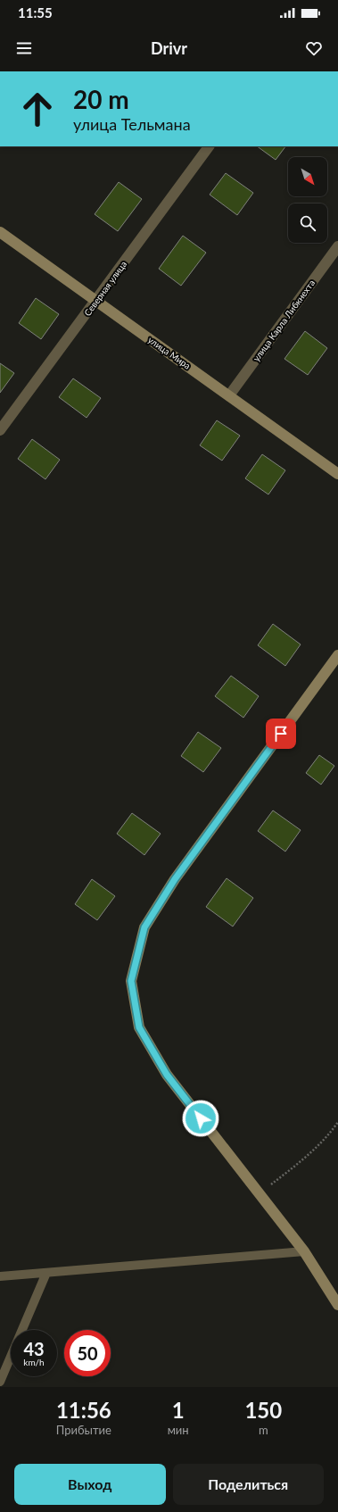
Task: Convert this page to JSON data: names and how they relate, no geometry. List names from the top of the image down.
{
  "streets": {
    "main road": ["улица Мира"],
    "street": ["Северная улица", "улица Карла Либкнехта"]
  },
  "crossings": [
    ["Северная улица", "улица Мира"],
    ["улица Карла Либкнехта", "улица Мира"]
  ],
  "north": "bottom right",
  "page": {
    "status": "11:55",
    "header": "Drivr",
    "turn": ["20 m", "улица Тельмана"],
    "speed": "43 km/h",
    "limit": "50",
    "eta": [
      "11:56",
      "Прибытие",
      "1",
      "мин",
      "150",
      "m"
    ],
    "buttons": ["Выход", "Поделиться"]
  }
}
